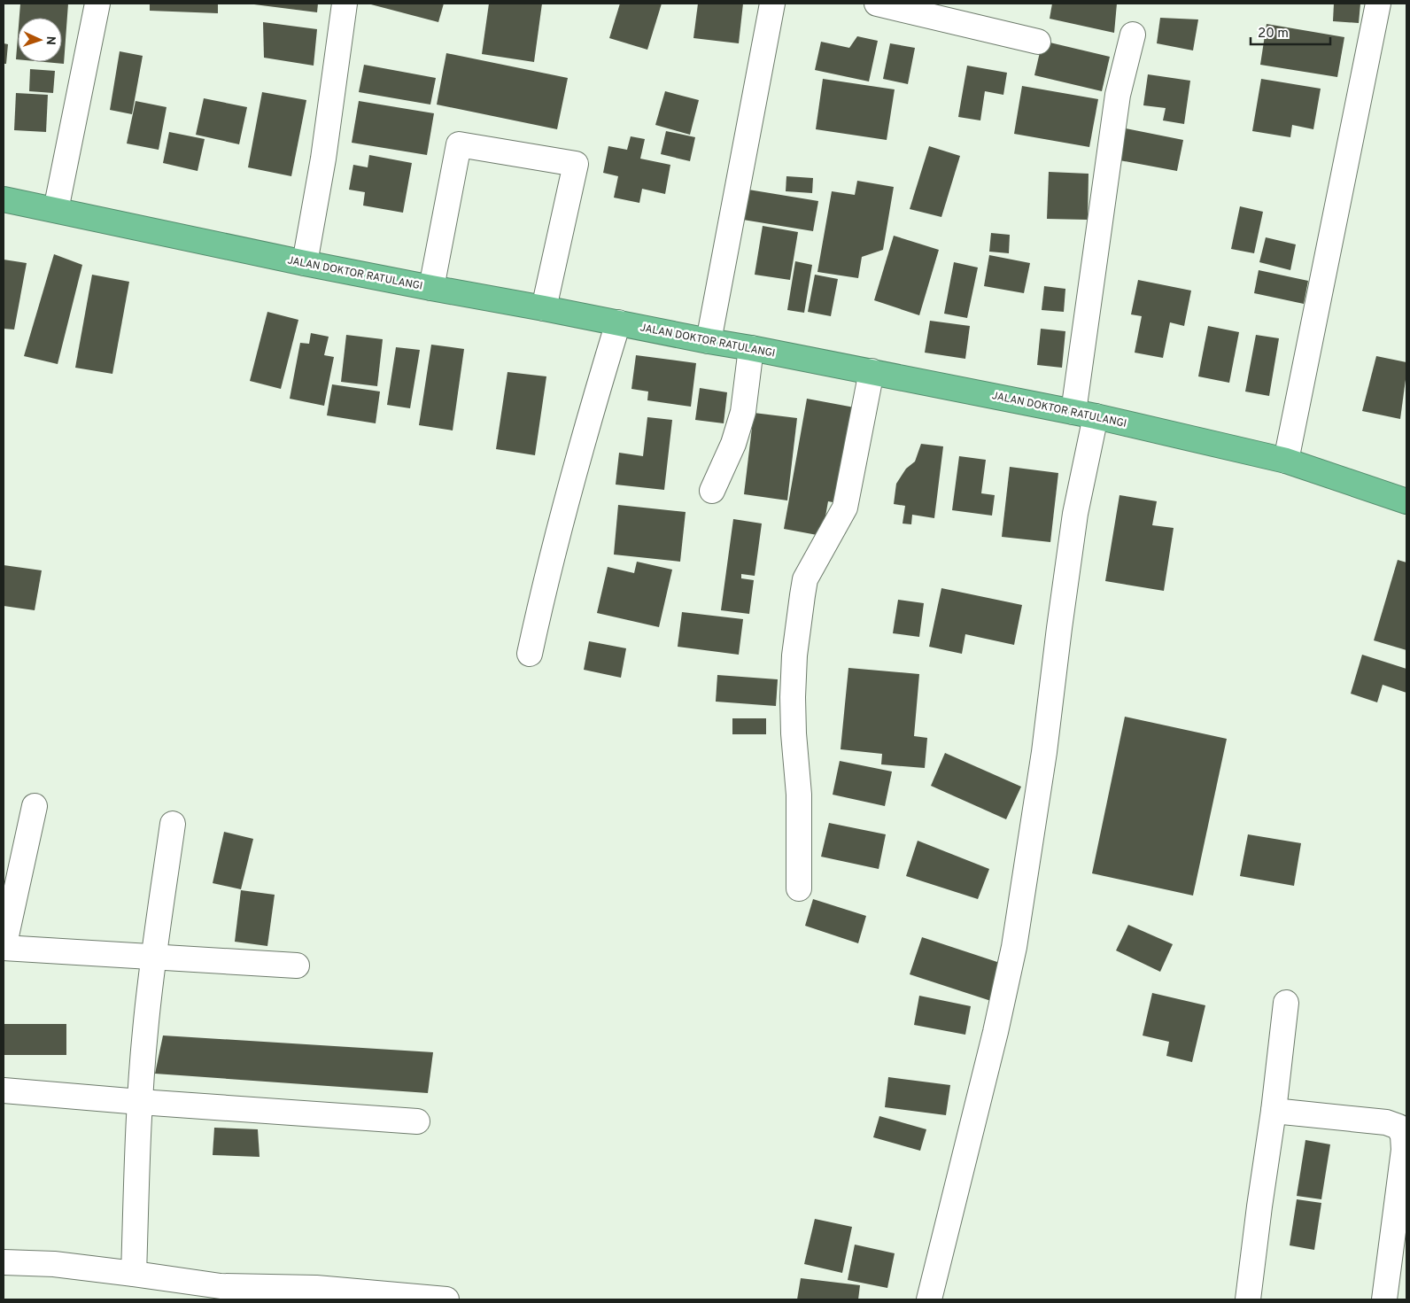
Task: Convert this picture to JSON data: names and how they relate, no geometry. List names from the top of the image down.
{
  "streets": {
    "highway": ["JALAN DOKTOR RATULANGI"]
  },
  "scale_bar": "20 m",
  "north": "right"
}
